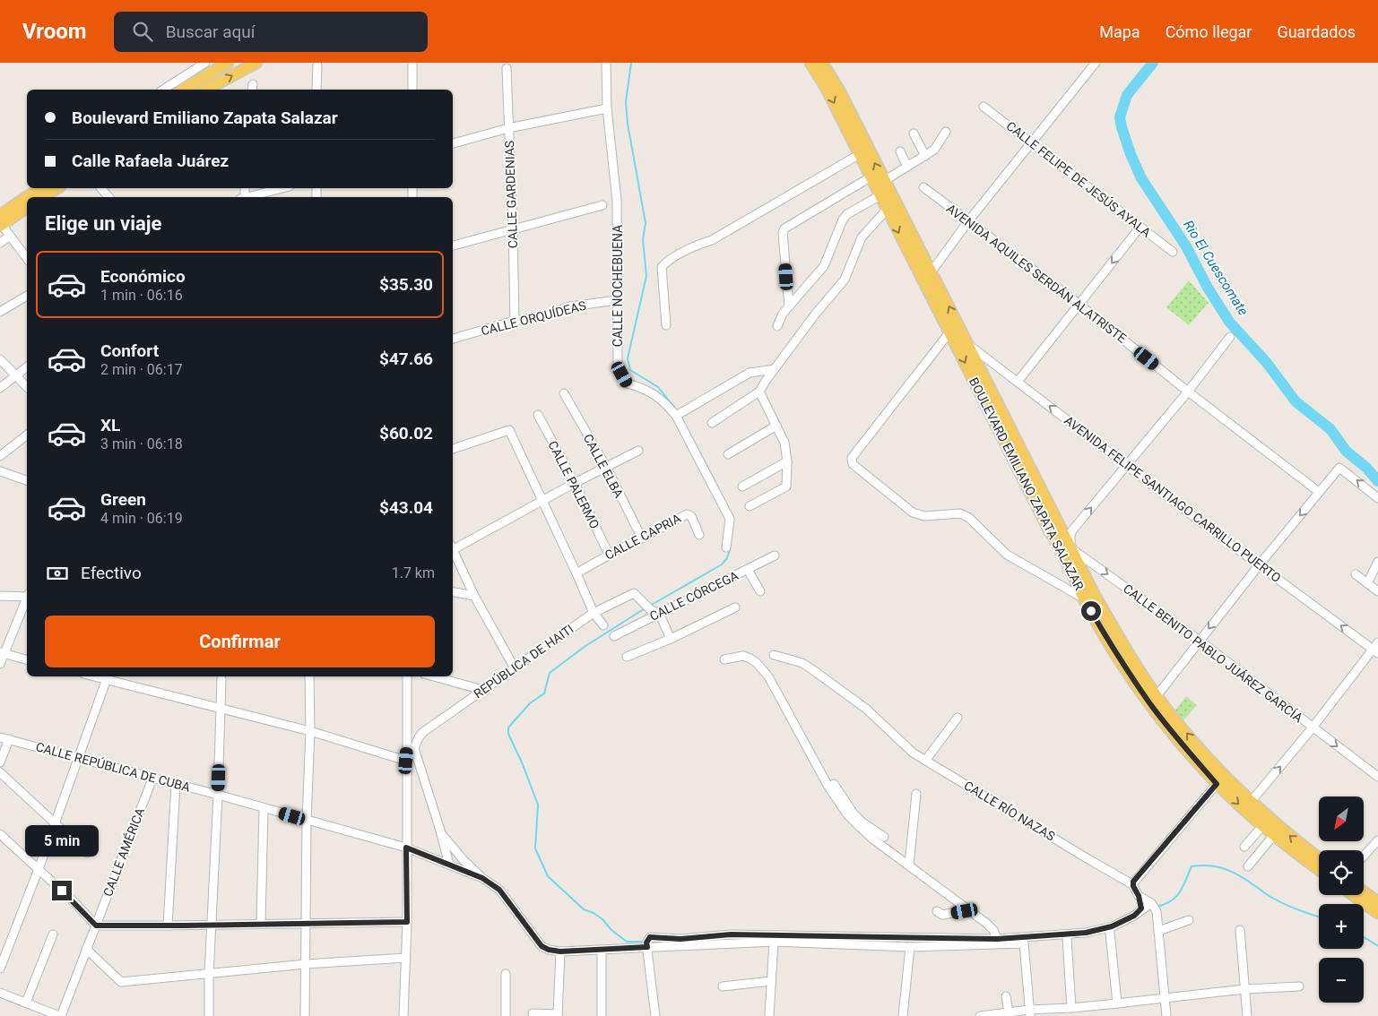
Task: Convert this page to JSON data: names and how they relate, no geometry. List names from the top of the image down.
{
  "streets": {
    "main road": ["BOULEVARD EMILIANO ZAPATA SALAZAR"],
    "street": [
      "CALLE FELIPE DE JESÚS AYALA",
      "CALLE GARDENIAS",
      "AVENIDA AQUILES SERDÁN ALATRISTE",
      "CALLE NOCHEBUENA",
      "CALLE ORQUÍDEAS",
      "CALLE ELBA",
      "CALLE PALERMO",
      "AVENIDA FELIPE SANTIAGO CARRILLO PUERTO",
      "CALLE CAPRIA",
      "CALLE CÓRCEGA",
      "CALLE BENITO PABLO JUÁREZ GARCÍA",
      "REPÚBLICA DE HAITI",
      "CALLE REPÚBLICA DE CUBA",
      "CALLE RÍO NAZAS",
      "CALLE AMÉRICA"
    ]
  },
  "crossings": [
    ["CALLE GARDENIAS", "CALLE ORQUÍDEAS"],
    ["CALLE NOCHEBUENA", "CALLE ORQUÍDEAS"],
    ["CALLE ELBA", "CALLE CAPRIA"],
    ["BOULEVARD EMILIANO ZAPATA SALAZAR", "AVENIDA FELIPE SANTIAGO CARRILLO PUERTO"],
    ["BOULEVARD EMILIANO ZAPATA SALAZAR", "CALLE BENITO PABLO JUÁREZ GARCÍA"],
    ["CALLE PALERMO", "CALLE CAPRIA"],
    ["CALLE CÓRCEGA", "REPÚBLICA DE HAITI"],
    ["CALLE REPÚBLICA DE CUBA", "CALLE AMÉRICA"]
  ],
  "one_way": ["AVENIDA FELIPE SANTIAGO CARRILLO PUERTO", "CALLE BENITO PABLO JUÁREZ GARCÍA"],
  "water": ["Rio El Cuescomate"],
  "north": "bottom left",
  "page": {
    "header": "Vroom",
    "search": "Buscar aquí",
    "nav": ["Mapa", "Cómo llegar", "Guardados"],
    "banner": ["Boulevard Emiliano Zapata Salazar", "Calle Rafaela Juárez"],
    "heading": "Elige un viaje",
    "list": [
      {
        "name": "Económico",
        "note": "1 min · 06:16",
        "value": "$35.30"
      },
      {
        "name": "Confort",
        "note": "2 min · 06:17",
        "value": "$47.66"
      },
      {
        "name": "XL",
        "note": "3 min · 06:18",
        "value": "$60.02"
      },
      {
        "name": "Green",
        "note": "4 min · 06:19",
        "value": "$43.04"
      }
    ],
    "pay": ["Efectivo", "1.7 km"],
    "buttons": "Confirmar",
    "map_buttons": ["+", "−"],
    "bubble": "5 min"
  }
}
